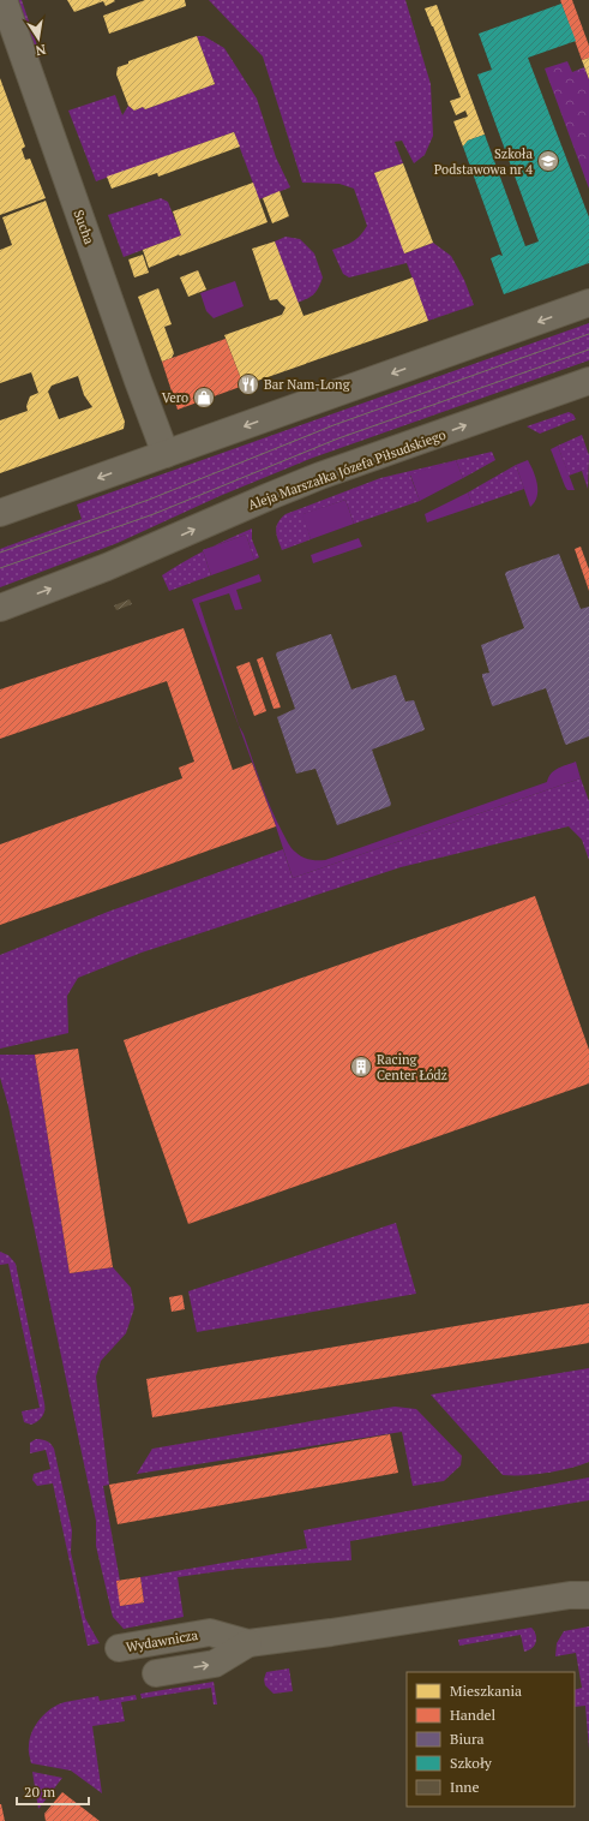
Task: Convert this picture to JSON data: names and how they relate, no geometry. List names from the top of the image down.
{
  "streets": {
    "main road": ["Sucha", "Aleja Marszałka Józefa Piłsudskiego", "Wydawnicza"]
  },
  "places": {
    "school or university": ["Szkoła Podstawowa nr 4"],
    "restaurant": ["Bar Nam-Long"],
    "shop": ["Vero"],
    "building": ["Racing Center Łódź"]
  },
  "legend": [
    "Mieszkania",
    "Handel",
    "Biura",
    "Szkoły",
    "Inne"
  ],
  "scale_bar": "20 m",
  "north": "bottom"
}
